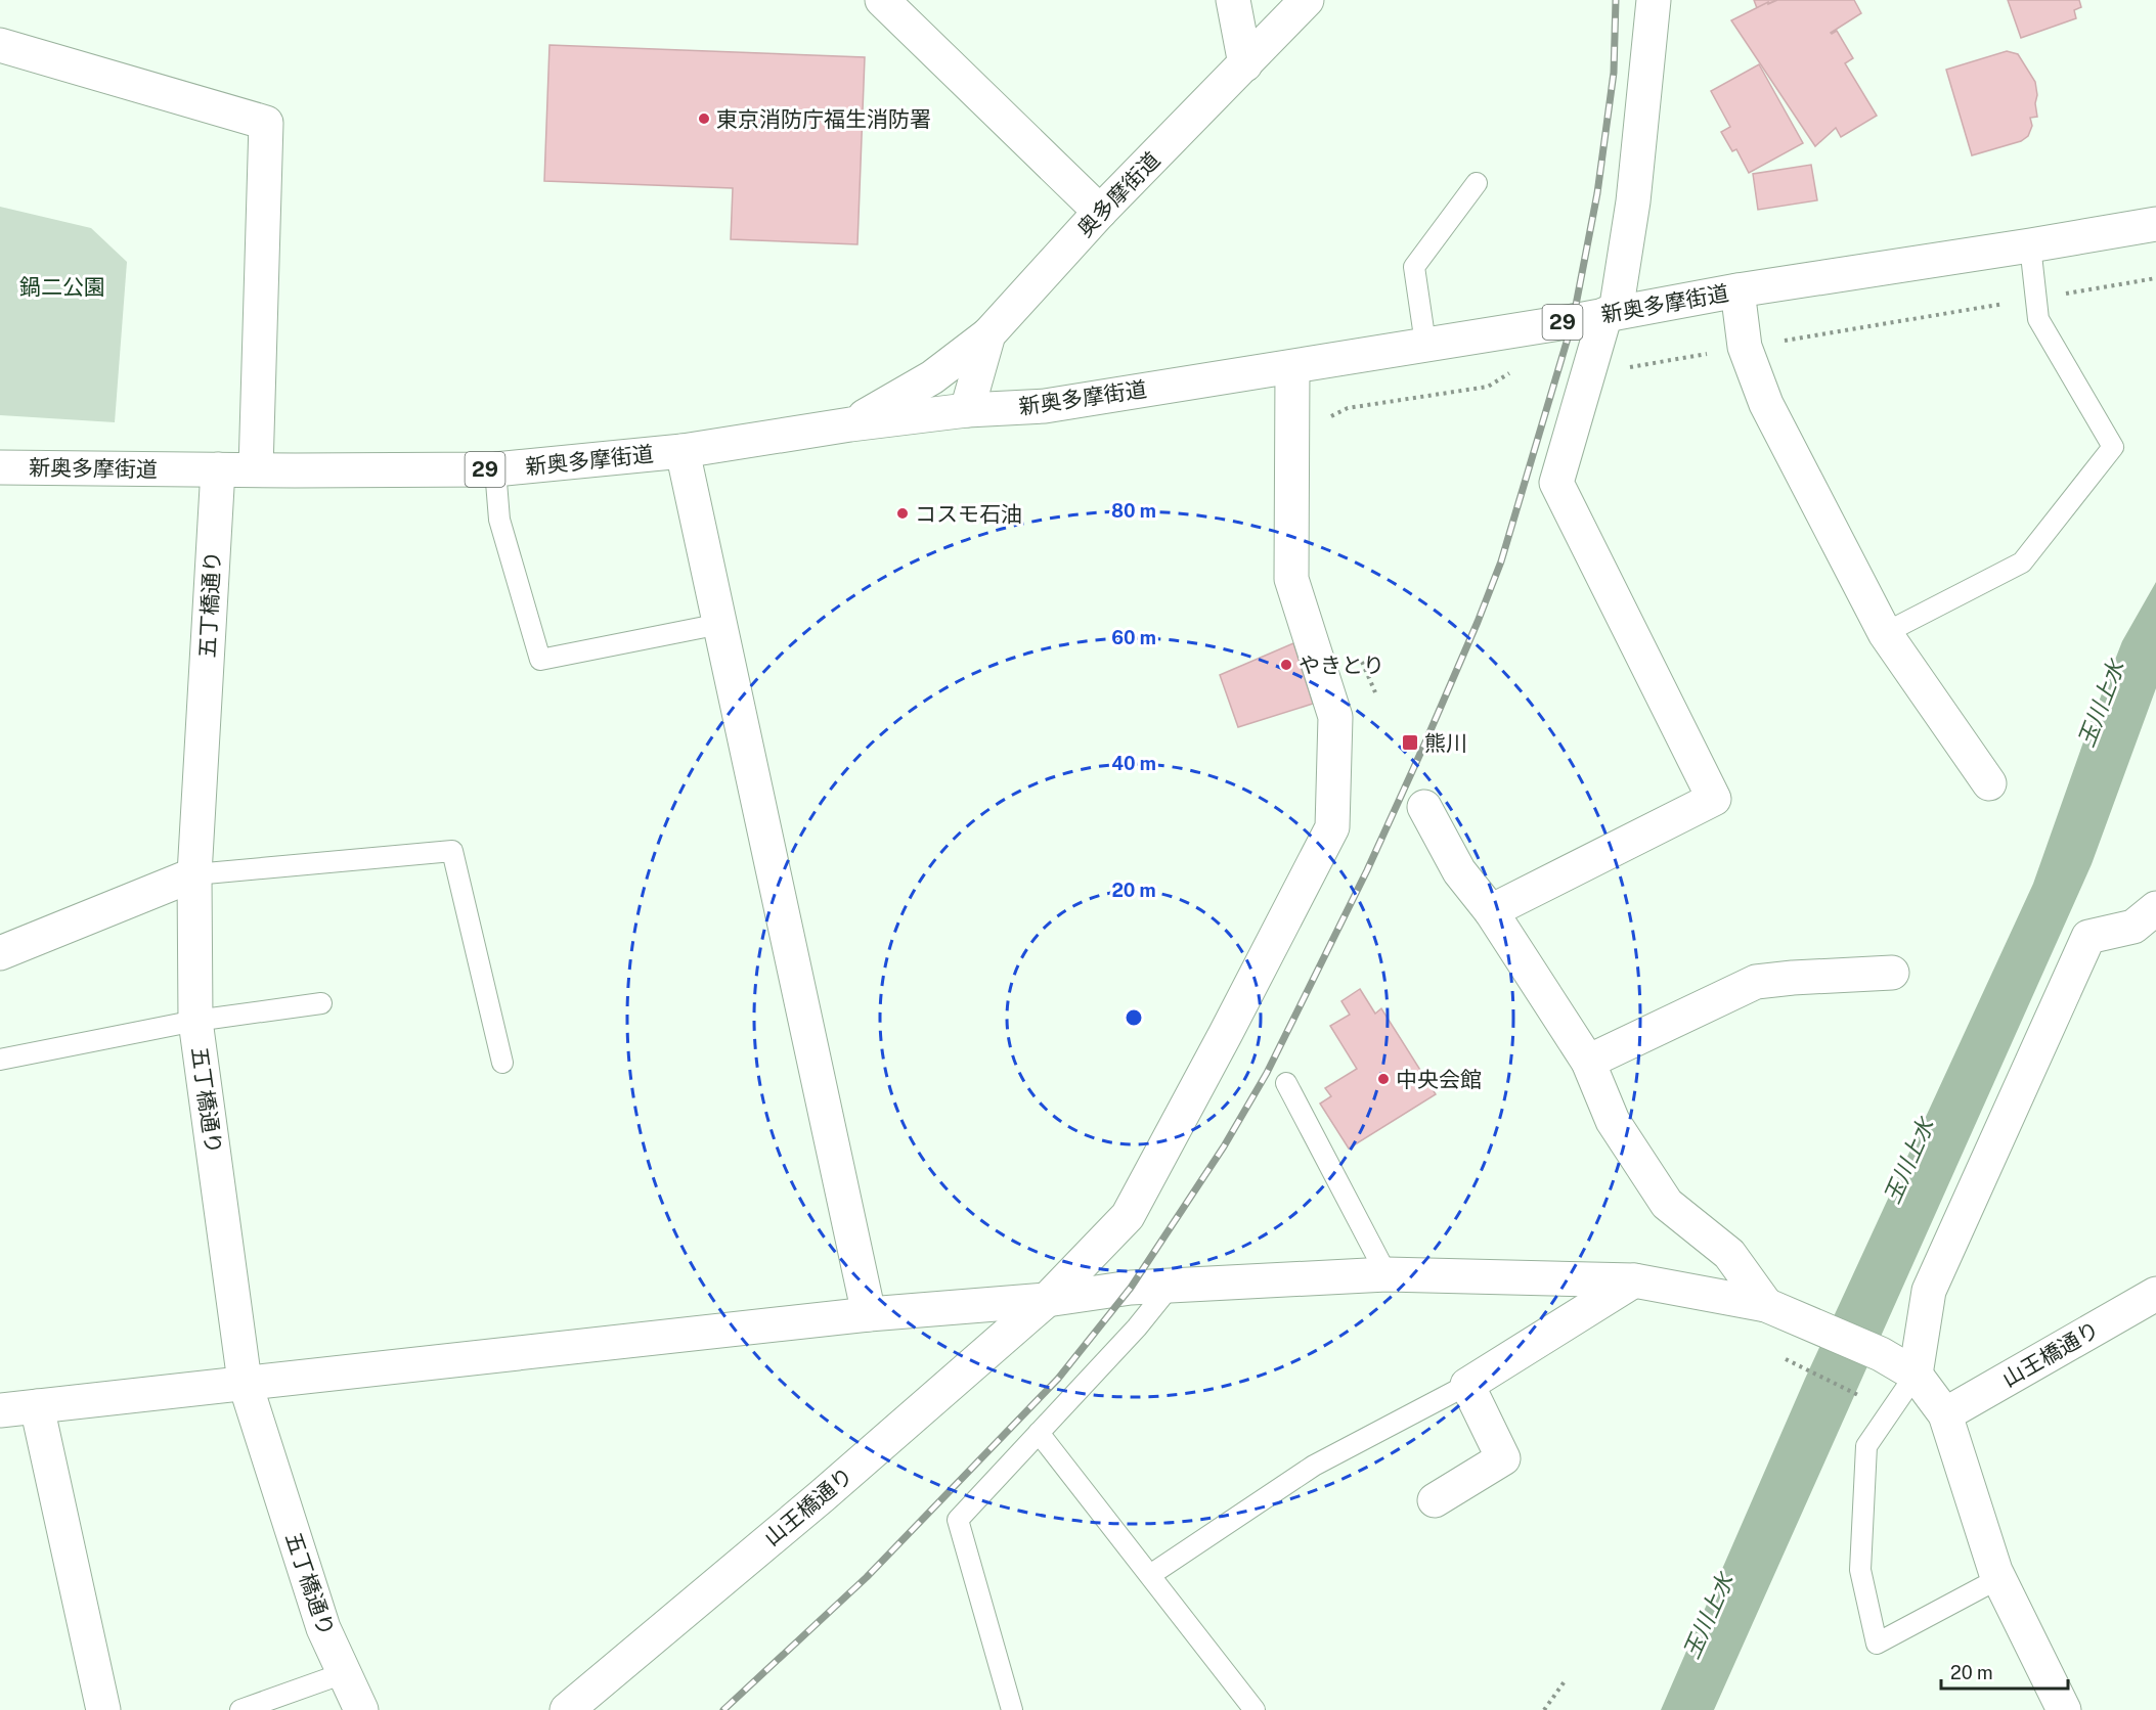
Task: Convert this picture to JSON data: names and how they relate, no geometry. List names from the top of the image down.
{
  "streets": {
    "street": [
      "奥多摩街道",
      "新奥多摩街道",
      "29",
      "五丁橋通り",
      "山王橋通り"
    ]
  },
  "crossings": [
    ["奥多摩街道", "新奥多摩街道"],
    ["新奥多摩街道", "五丁橋通り"],
    ["新奥多摩街道", "山王橋通り"]
  ],
  "water": ["玉川上水"],
  "parks": ["鍋二公園"],
  "places": {
    "other": [
      "東京消防庁福生消防署",
      "コスモ石油",
      "やきとり",
      "中央会館"
    ],
    "transit": ["熊川"]
  },
  "scale_bar": "20 m",
  "rings": [
    "80 m",
    "60 m",
    "40 m",
    "20 m"
  ]
}
